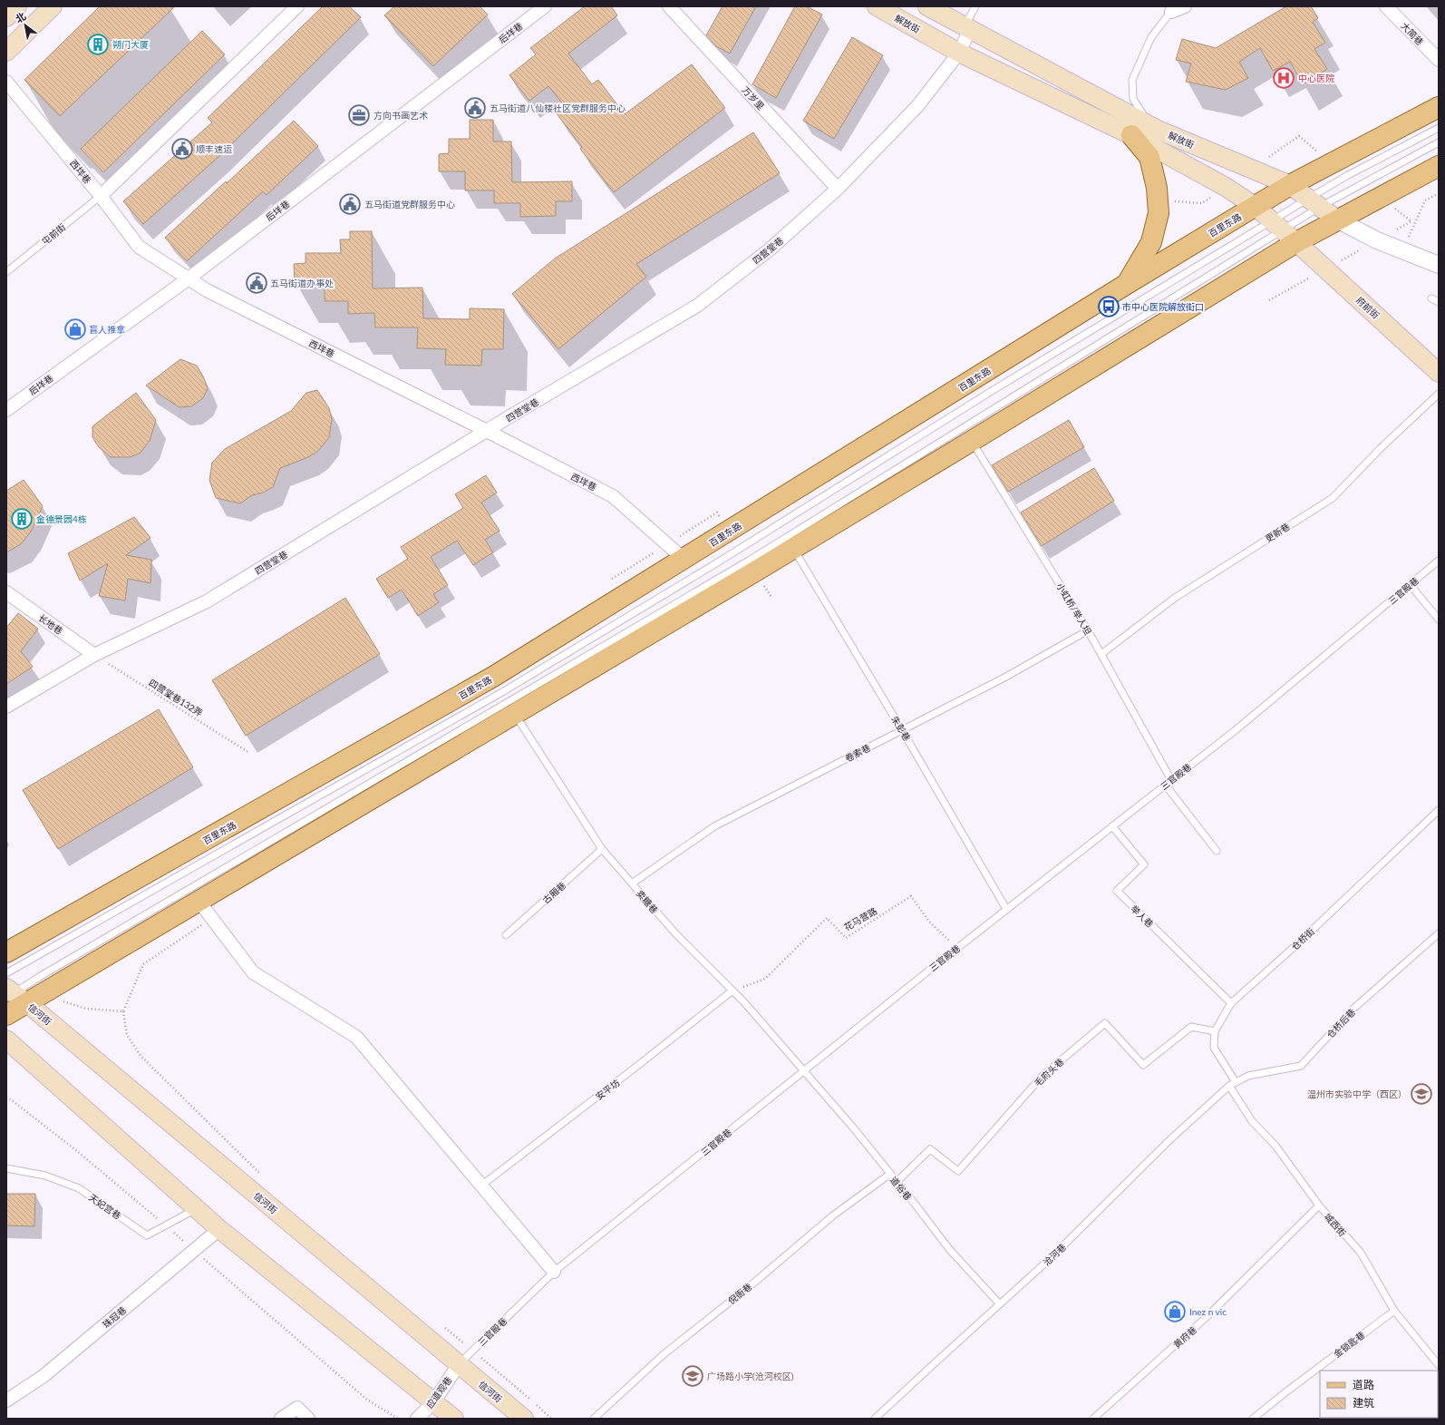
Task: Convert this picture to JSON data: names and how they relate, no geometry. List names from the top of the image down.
{
  "streets": {
    "main road": [
      "解放街",
      "百里东路",
      "府前街",
      "信河街"
    ],
    "street": [
      "后垟巷",
      "大简巷",
      "万岁里",
      "西垟巷",
      "四营堂巷",
      "长地巷",
      "珠冠巷",
      "应道观巷"
    ],
    "lane": [
      "屯前街",
      "更新巷",
      "三官殿巷",
      "小虹桥/举人坦",
      "朱彭巷",
      "卷索巷",
      "古厢巷",
      "卖糖巷",
      "举人巷",
      "仓桥街",
      "仓桥后巷",
      "毛府头巷",
      "安平坊",
      "道俗巷",
      "天妃宫巷",
      "城西街",
      "沧河巷",
      "倪衙巷",
      "黄府巷",
      "金锁匙巷"
    ],
    "path": ["四营堂巷132弄", "花马营路"]
  },
  "crossings": [
    ["解放街", "百里东路"],
    ["解放街", "四营堂巷"],
    ["解放街", "府前街"],
    ["后垟巷", "西垟巷"],
    ["万岁里", "四营堂巷"],
    ["西垟巷", "百里东路"],
    ["西垟巷", "屯前街"],
    ["西垟巷", "四营堂巷"],
    ["四营堂巷", "长地巷"],
    ["四营堂巷", "四营堂巷132弄"],
    ["更新巷", "小虹桥/举人坦"],
    ["三官殿巷", "小虹桥/举人坦"],
    ["三官殿巷", "朱彭巷"],
    ["三官殿巷", "卖糖巷"],
    ["三官殿巷", "举人巷"],
    ["三官殿巷", "花马营路"],
    ["三官殿巷", "信河街"],
    ["三官殿巷", "道俗巷"],
    ["三官殿巷", "应道观巷"],
    ["小虹桥/举人坦", "卷索巷"],
    ["长地巷", "四营堂巷132弄"],
    ["朱彭巷", "卷索巷"],
    ["卷索巷", "卖糖巷"],
    ["古厢巷", "卖糖巷"],
    ["卖糖巷", "花马营路"],
    ["卖糖巷", "安平坊"],
    ["卖糖巷", "道俗巷"],
    ["举人巷", "仓桥街"],
    ["花马营路", "安平坊"],
    ["仓桥街", "仓桥后巷"],
    ["仓桥街", "毛府头巷"],
    ["信河街", "应道观巷"],
    ["仓桥后巷", "城西街"],
    ["仓桥后巷", "沧河巷"],
    ["毛府头巷", "道俗巷"],
    ["道俗巷", "沧河巷"],
    ["道俗巷", "倪衙巷"],
    ["城西街", "沧河巷"],
    ["城西街", "黄府巷"],
    ["城西街", "金锁匙巷"]
  ],
  "places": {
    "building": ["朔门大厦", "金德景园4栋"],
    "hospital": ["中心医院"],
    "public building": [
      "五马街道八仙楼社区党群服务中心",
      "顺丰速运",
      "五马街道党群服务中心",
      "五马街道办事处"
    ],
    "office": ["方向书画艺术"],
    "bus stop": ["市中心医院解放街口"],
    "shop": ["盲人推拿", "Inez n vic"],
    "school or university": ["温州市实验中学（西区）", "广场路小学(沧河校区)"]
  },
  "legend": ["道路", "建筑"],
  "north": "top left"
}
